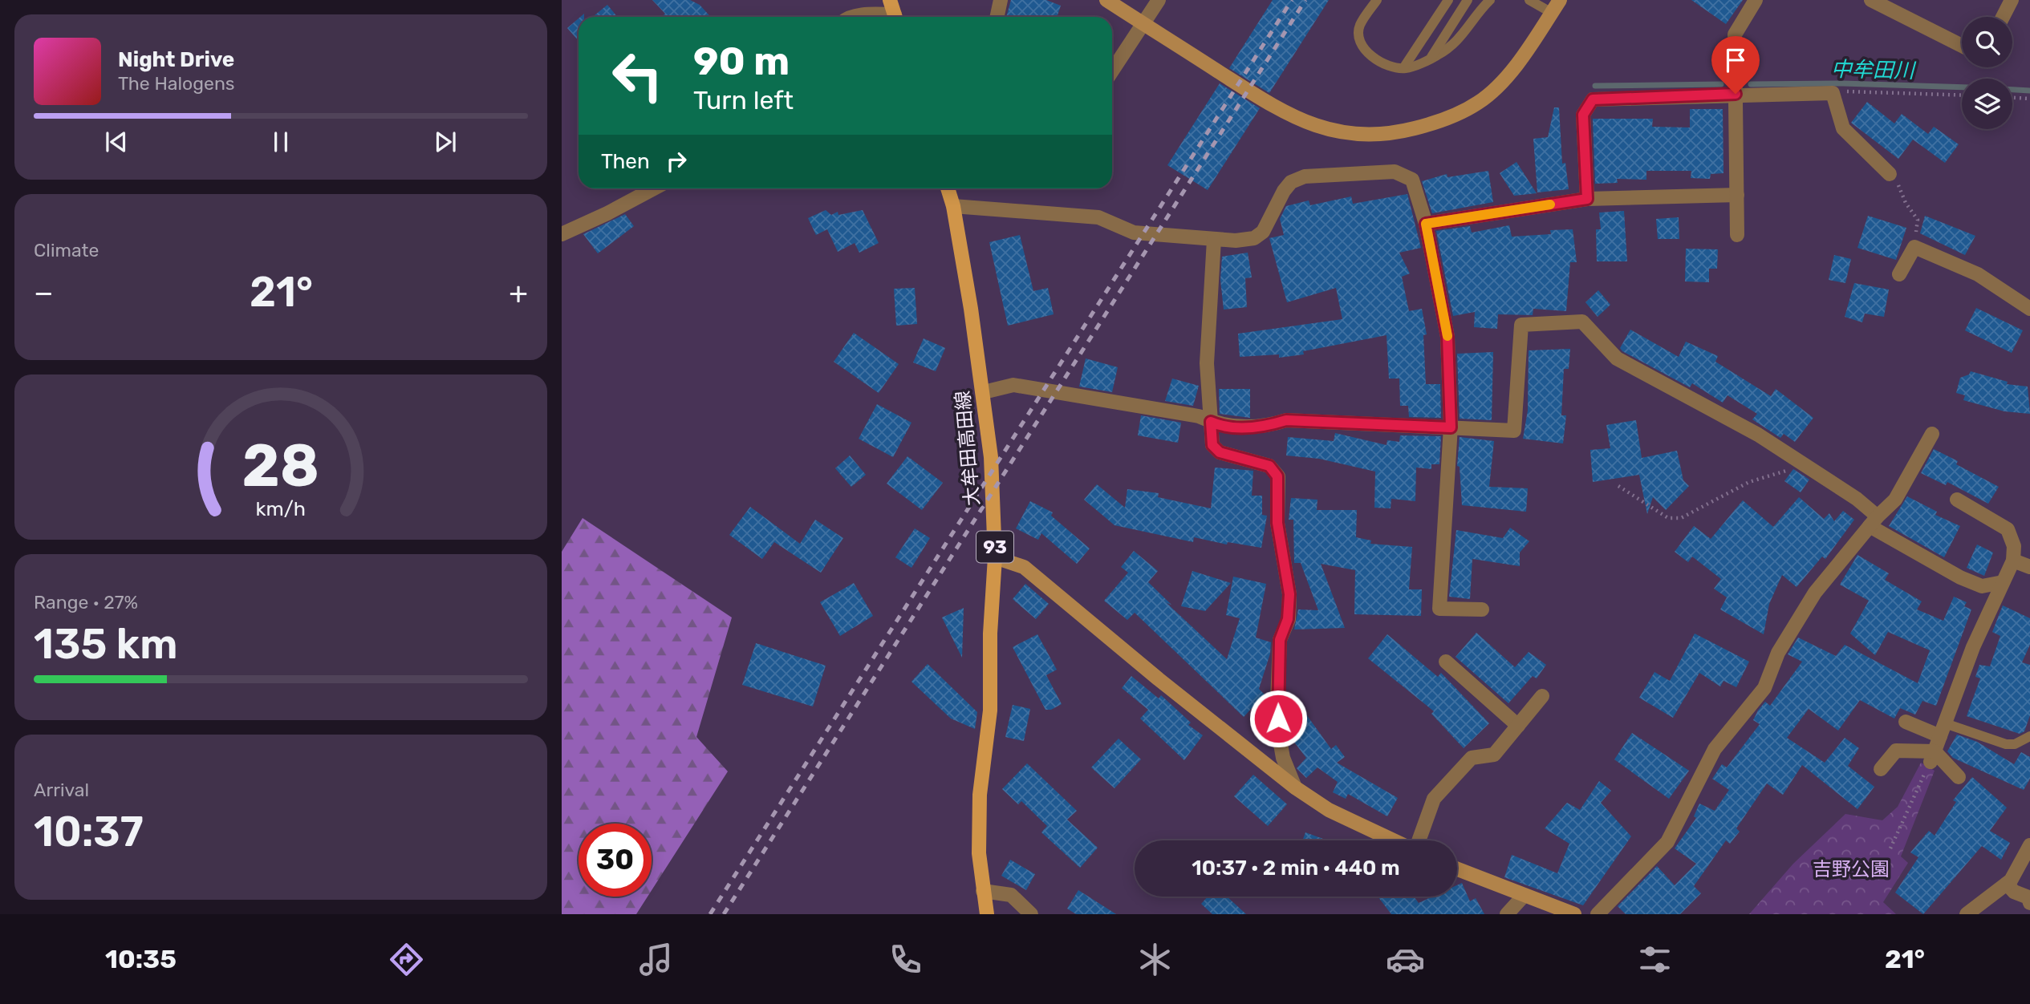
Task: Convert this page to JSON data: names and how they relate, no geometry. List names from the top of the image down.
{
  "streets": {
    "main road": ["大牟田高田線", "93"]
  },
  "water": ["中牟田川"],
  "parks": ["吉野公園"],
  "page": {
    "turn": ["90 m", "Turn left"],
    "song": ["Night Drive", "The Halogens"],
    "then": "Then",
    "tile": [
      "Climate",
      ["Range · 27%", "135 km"],
      ["Arrival", "10:37"]
    ],
    "heat": ["−", "21°", "+"],
    "limit": "30",
    "trip": "10:37 · 2 min · 440 m",
    "tabs": ["10:35", "21°"],
    "gauge": ["28", "km/h"]
  }
}
